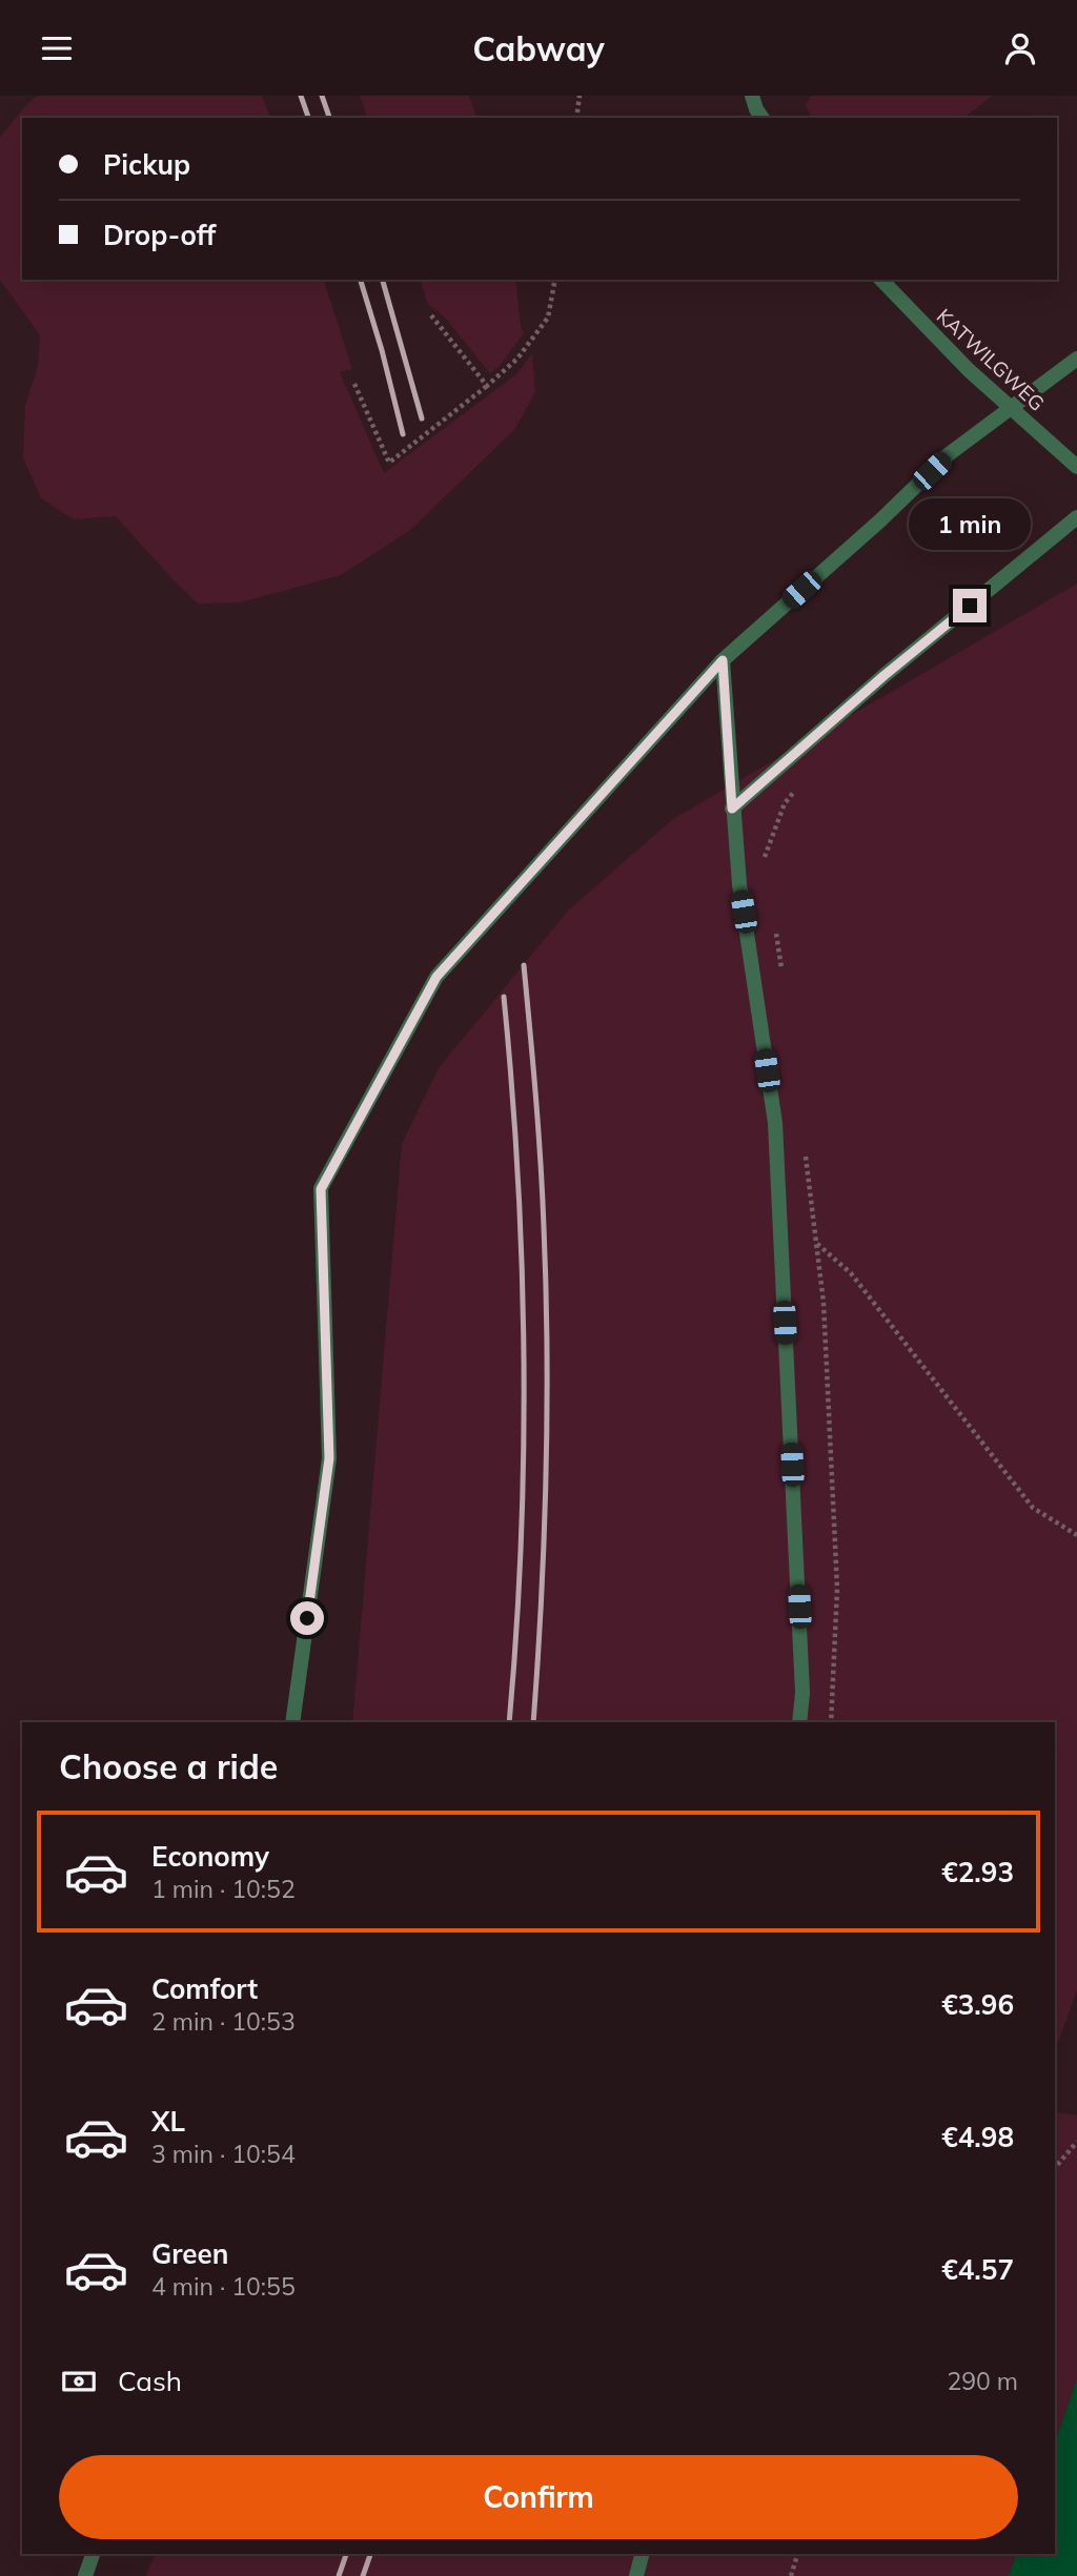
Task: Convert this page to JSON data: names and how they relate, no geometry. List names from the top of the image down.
{
  "streets": {
    "street": ["KATWILGWEG"]
  },
  "page": {
    "header": "Cabway",
    "banner": ["Pickup", "Drop-off"],
    "bubble": "1 min",
    "heading": "Choose a ride",
    "list": [
      {
        "name": "Economy",
        "note": "1 min · 10:52",
        "value": "€2.93"
      },
      {
        "name": "Comfort",
        "note": "2 min · 10:53",
        "value": "€3.96"
      },
      {
        "name": "XL",
        "note": "3 min · 10:54",
        "value": "€4.98"
      },
      {
        "name": "Green",
        "note": "4 min · 10:55",
        "value": "€4.57"
      }
    ],
    "pay": ["Cash", "290 m"],
    "buttons": "Confirm"
  }
}
